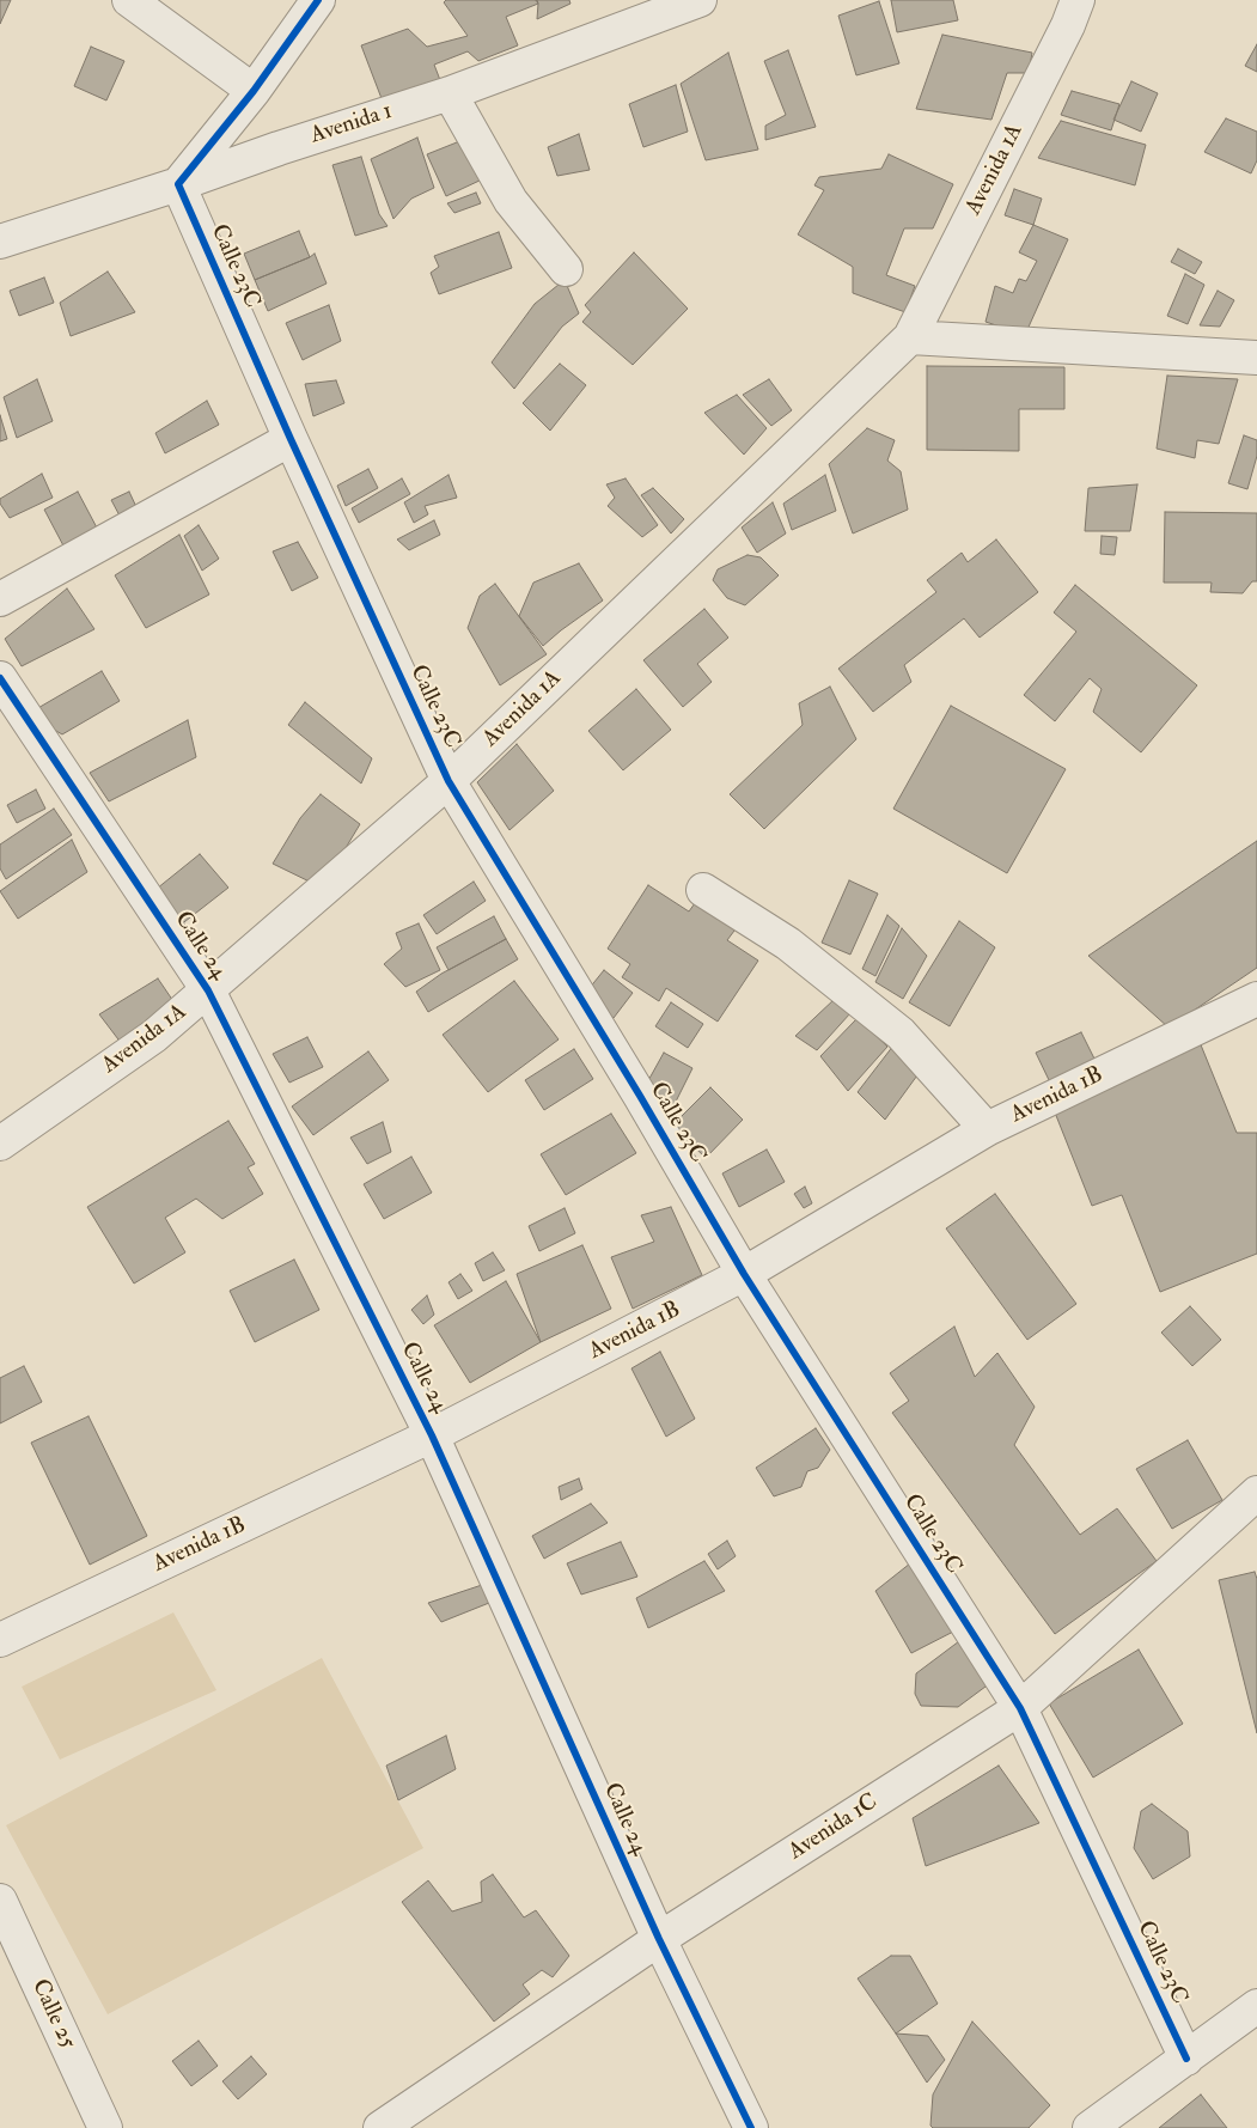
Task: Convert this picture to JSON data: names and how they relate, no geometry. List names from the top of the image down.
{
  "streets": {
    "street": [
      "Avenida 1",
      "Avenida 1A",
      "Calle 23C",
      "Calle 24",
      "Avenida 1B",
      "Avenida 1C",
      "Calle 25"
    ]
  },
  "crossings": [
    ["Avenida 1", "Calle 23C"],
    ["Avenida 1A", "Calle 23C"],
    ["Avenida 1A", "Calle 24"],
    ["Calle 23C", "Avenida 1B"],
    ["Calle 23C", "Avenida 1C"],
    ["Calle 24", "Avenida 1B"],
    ["Calle 24", "Avenida 1C"]
  ]
}
